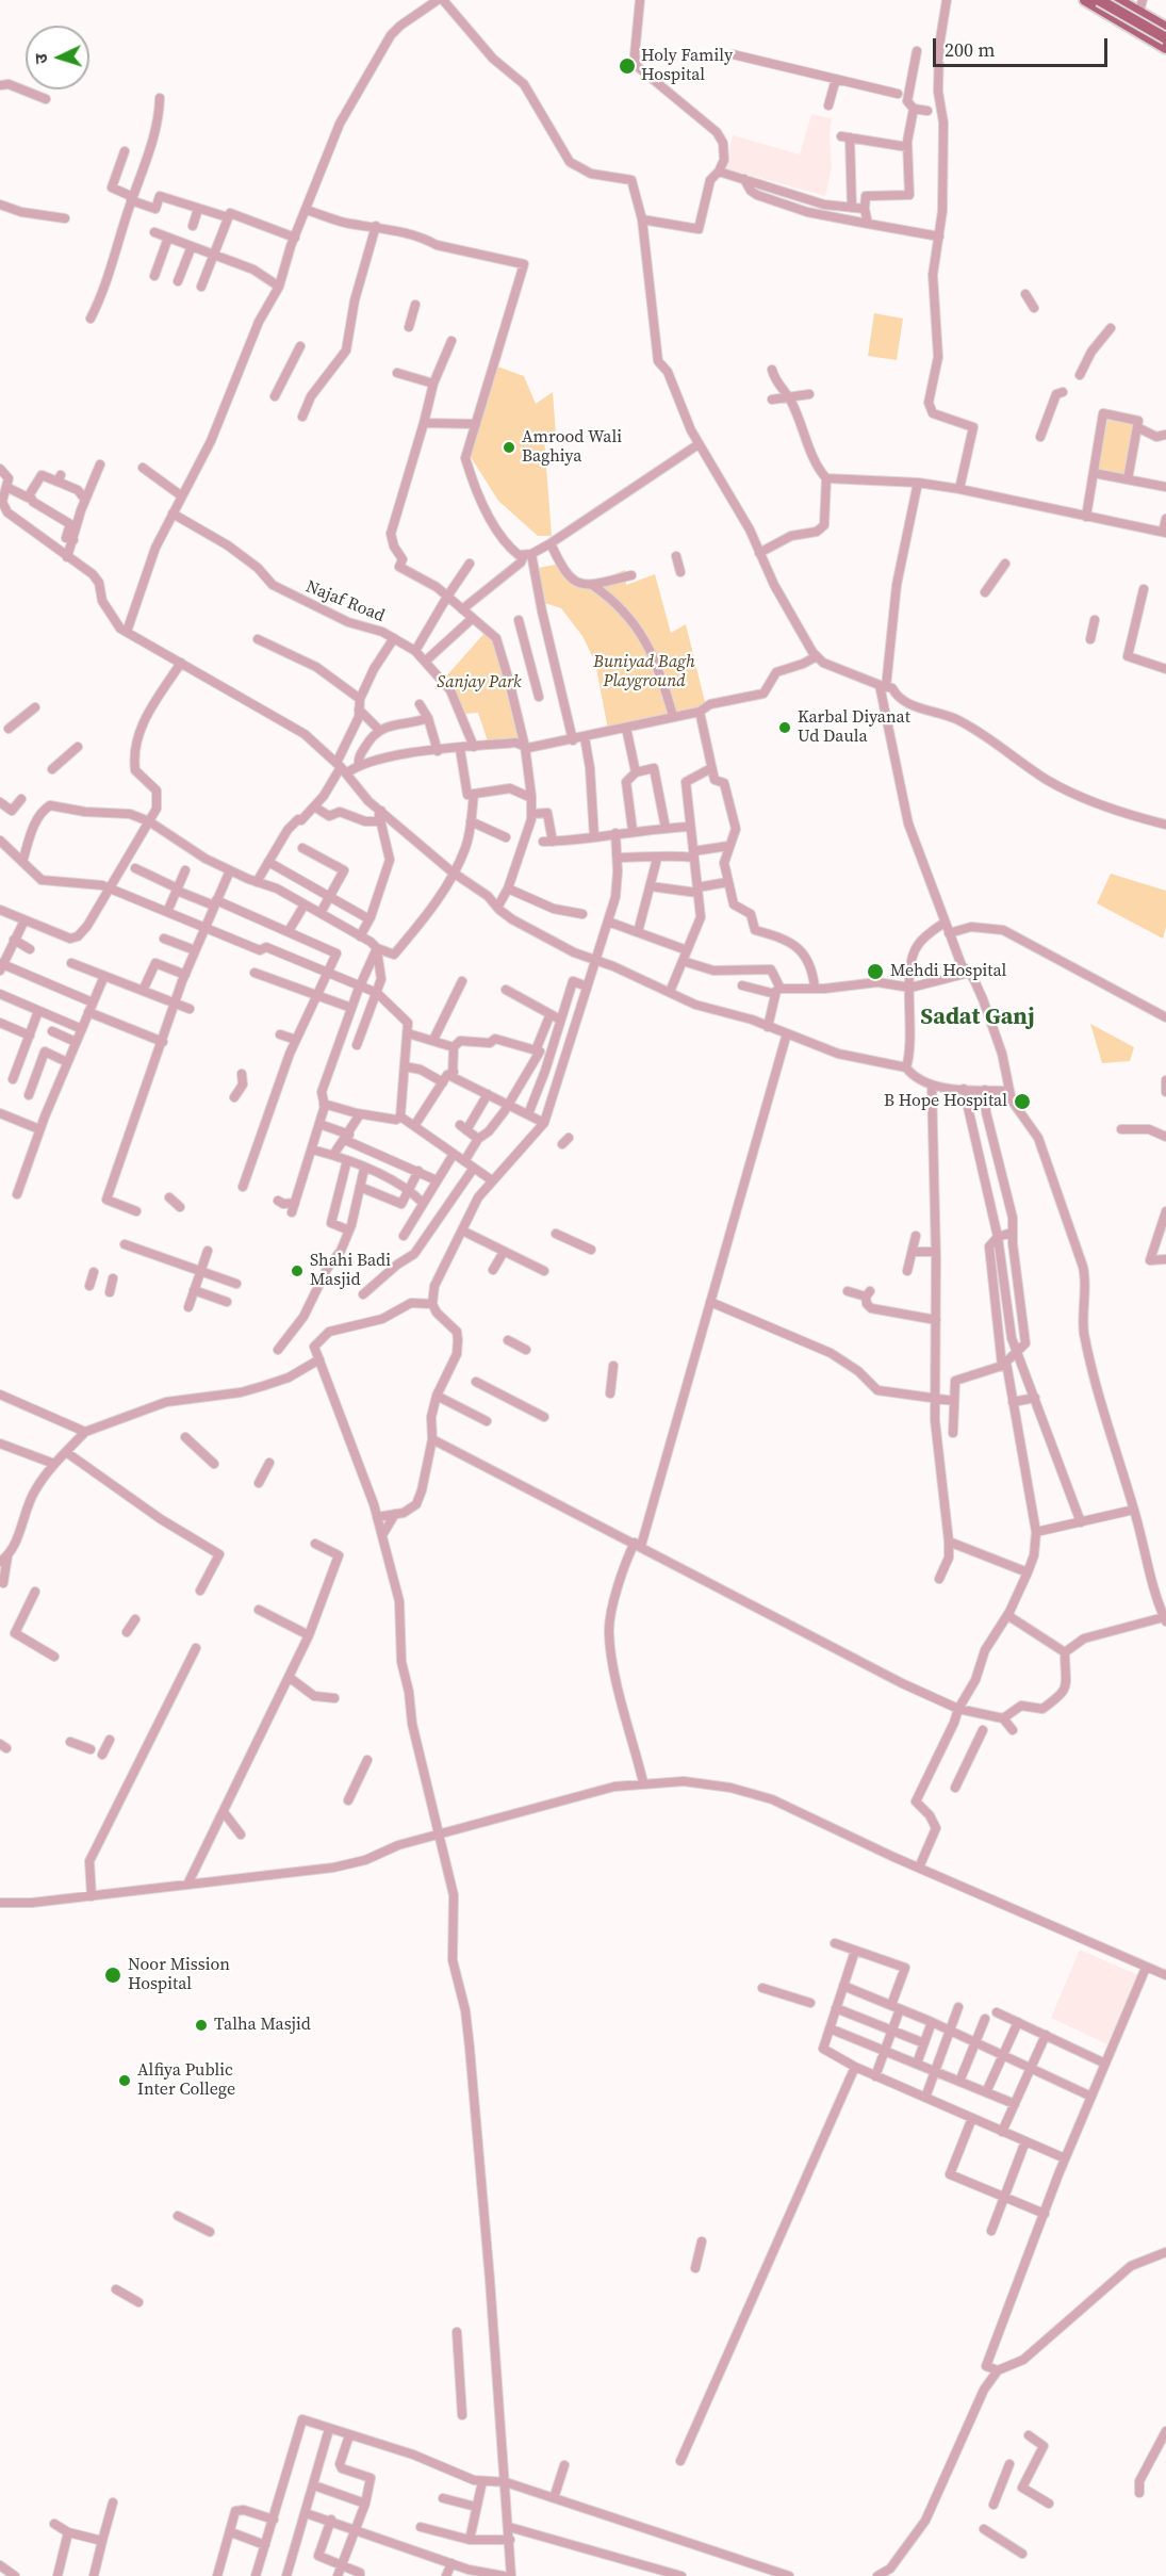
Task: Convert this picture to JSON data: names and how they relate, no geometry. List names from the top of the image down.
{
  "streets": {
    "street": ["Najaf Road"]
  },
  "districts": ["Sadat Ganj"],
  "parks": ["Buniyad Bagh Playground", "Sanjay Park"],
  "places": [
    "Holy Family Hospital",
    "Amrood Wali Baghiya",
    "Karbal Diyanat Ud Daula",
    "Mehdi Hospital",
    "B Hope Hospital",
    "Shahi Badi Masjid",
    "Noor Mission Hospital",
    "Talha Masjid",
    "Alfiya Public Inter College"
  ],
  "scale_bar": "200 m",
  "north": "left"
}
